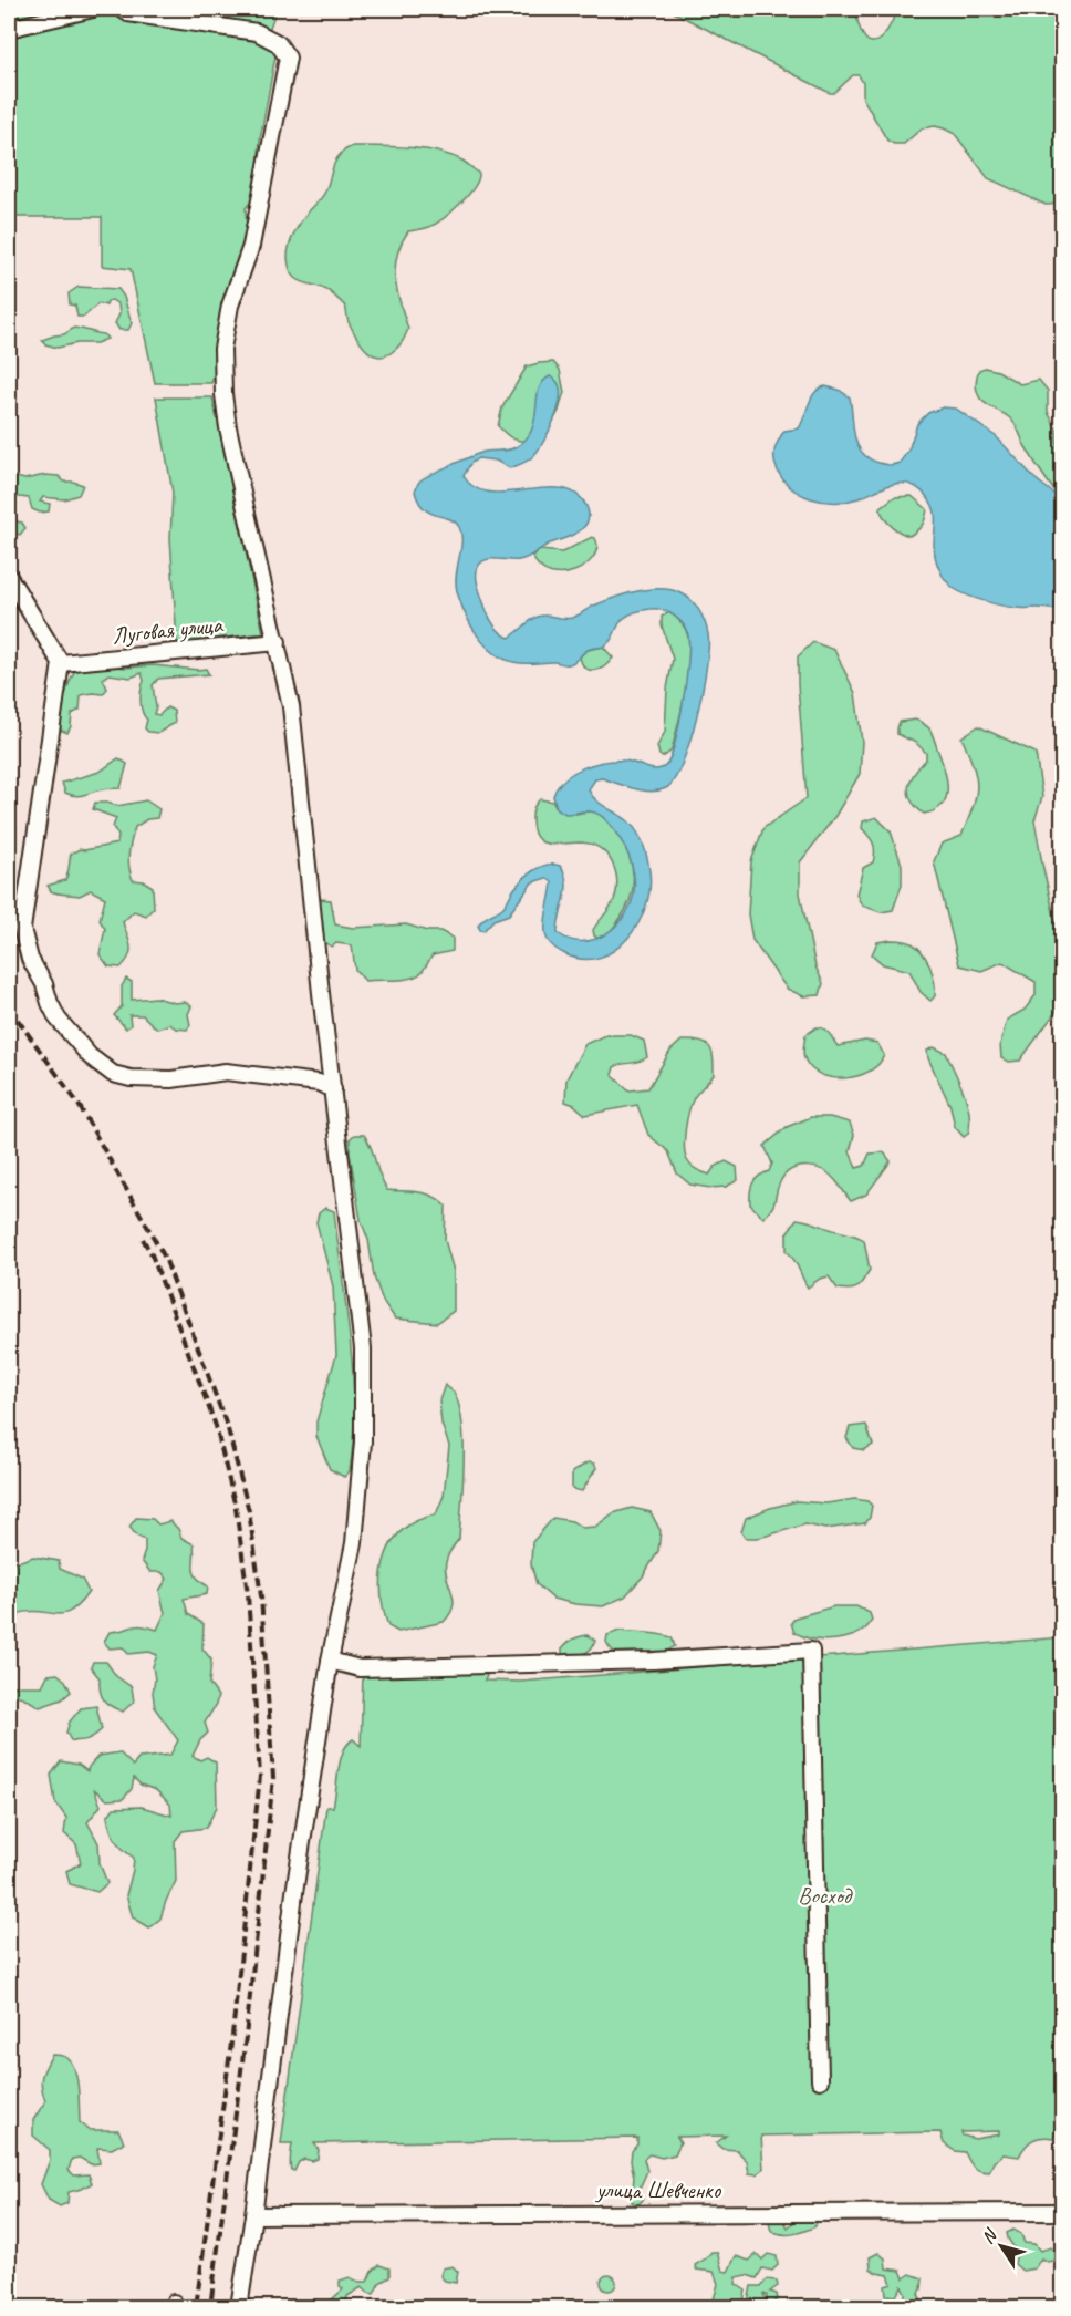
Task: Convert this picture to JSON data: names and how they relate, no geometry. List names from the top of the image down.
{
  "streets": {
    "street": ["Луговая улица", "улица Шевченко"]
  },
  "parks": ["Восход"],
  "north": "top left"
}
